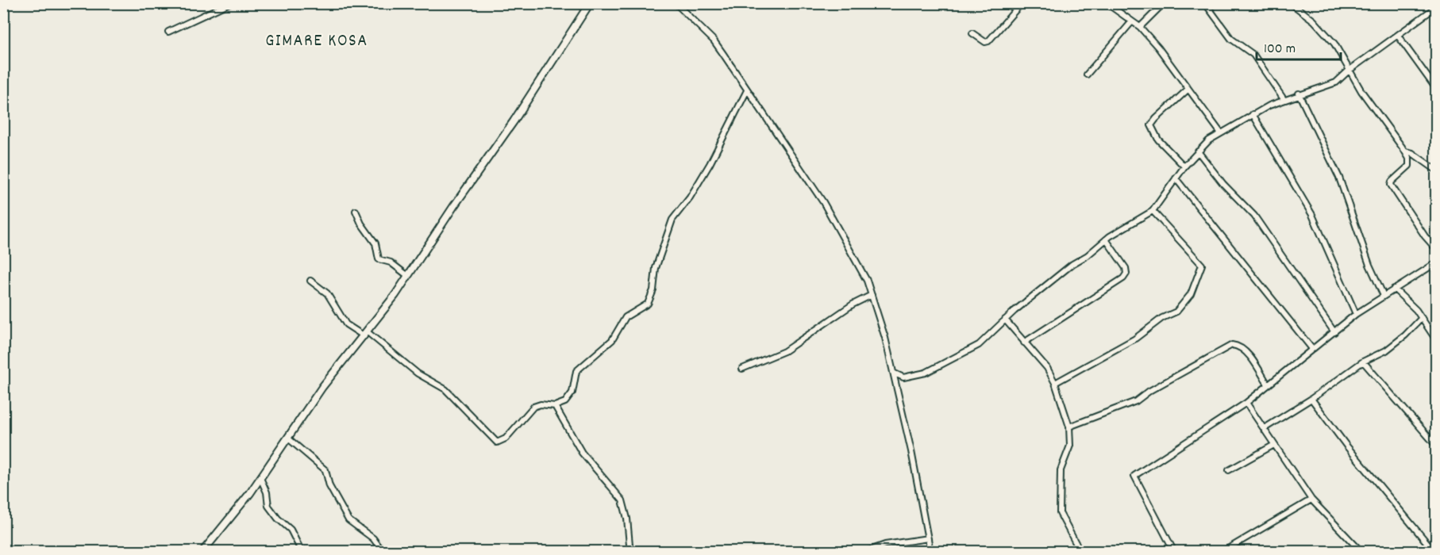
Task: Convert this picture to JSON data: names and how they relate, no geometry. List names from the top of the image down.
{
  "districts": ["GIMARE KOSA"],
  "scale_bar": "100 m"
}
